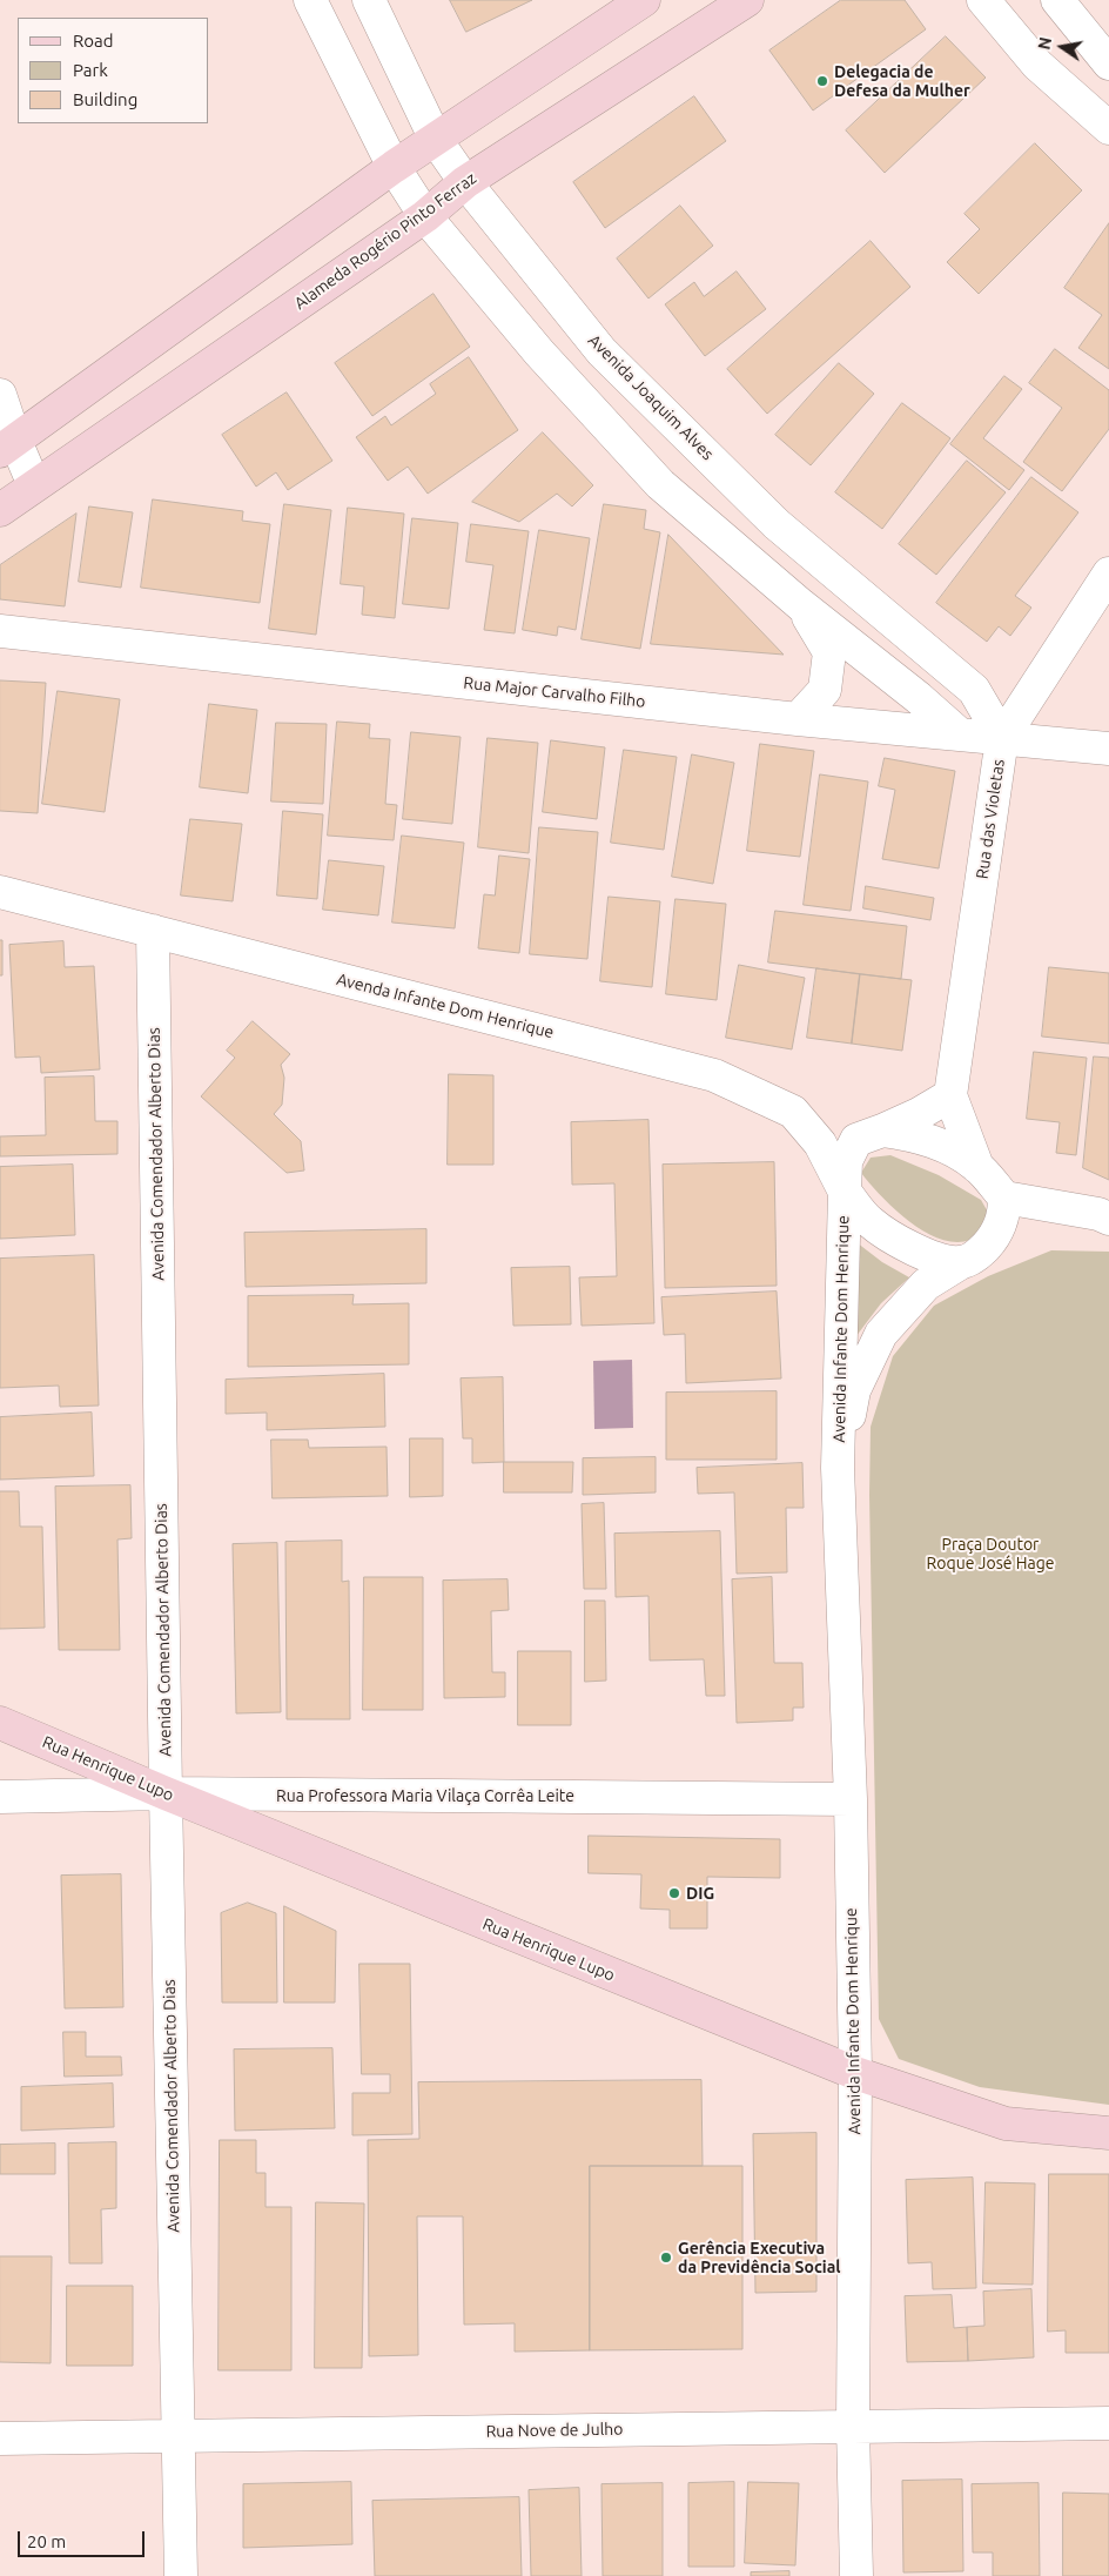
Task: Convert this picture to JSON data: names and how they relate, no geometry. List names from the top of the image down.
{
  "streets": {
    "street": [
      "Alameda Rogério Pinto Ferraz",
      "Avenida Joaquim Alves",
      "Rua Major Carvalho Filho",
      "Rua das Violetas",
      "Avenda Infante Dom Henrique",
      "Avenida Comendador Alberto Dias",
      "Avenida Infante Dom Henrique",
      "Rua Henrique Lupo",
      "Rua Professora Maria Vilaça Corrêa Leite",
      "Rua Nove de Julho"
    ]
  },
  "crossings": [
    ["Alameda Rogério Pinto Ferraz", "Avenida Joaquim Alves"],
    ["Avenida Joaquim Alves", "Rua Major Carvalho Filho"],
    ["Avenida Joaquim Alves", "Rua das Violetas"],
    ["Rua Major Carvalho Filho", "Rua das Violetas"],
    ["Rua das Violetas", "Avenda Infante Dom Henrique"],
    ["Rua das Violetas", "Avenida Infante Dom Henrique"],
    ["Avenda Infante Dom Henrique", "Avenida Comendador Alberto Dias"],
    ["Avenda Infante Dom Henrique", "Avenida Infante Dom Henrique"],
    ["Avenida Comendador Alberto Dias", "Rua Henrique Lupo"],
    ["Avenida Comendador Alberto Dias", "Rua Professora Maria Vilaça Corrêa Leite"],
    ["Avenida Comendador Alberto Dias", "Rua Nove de Julho"],
    ["Avenida Infante Dom Henrique", "Rua Henrique Lupo"],
    ["Avenida Infante Dom Henrique", "Rua Professora Maria Vilaça Corrêa Leite"],
    ["Avenida Infante Dom Henrique", "Rua Nove de Julho"],
    ["Rua Henrique Lupo", "Rua Professora Maria Vilaça Corrêa Leite"]
  ],
  "parks": ["Praça Doutor Roque José Hage"],
  "places": ["Delegacia de Defesa da Mulher", "DIG", "Gerência Executiva da Previdência Social"],
  "legend": ["Road", "Park", "Building"],
  "scale_bar": "20 m",
  "north": "left"
}
